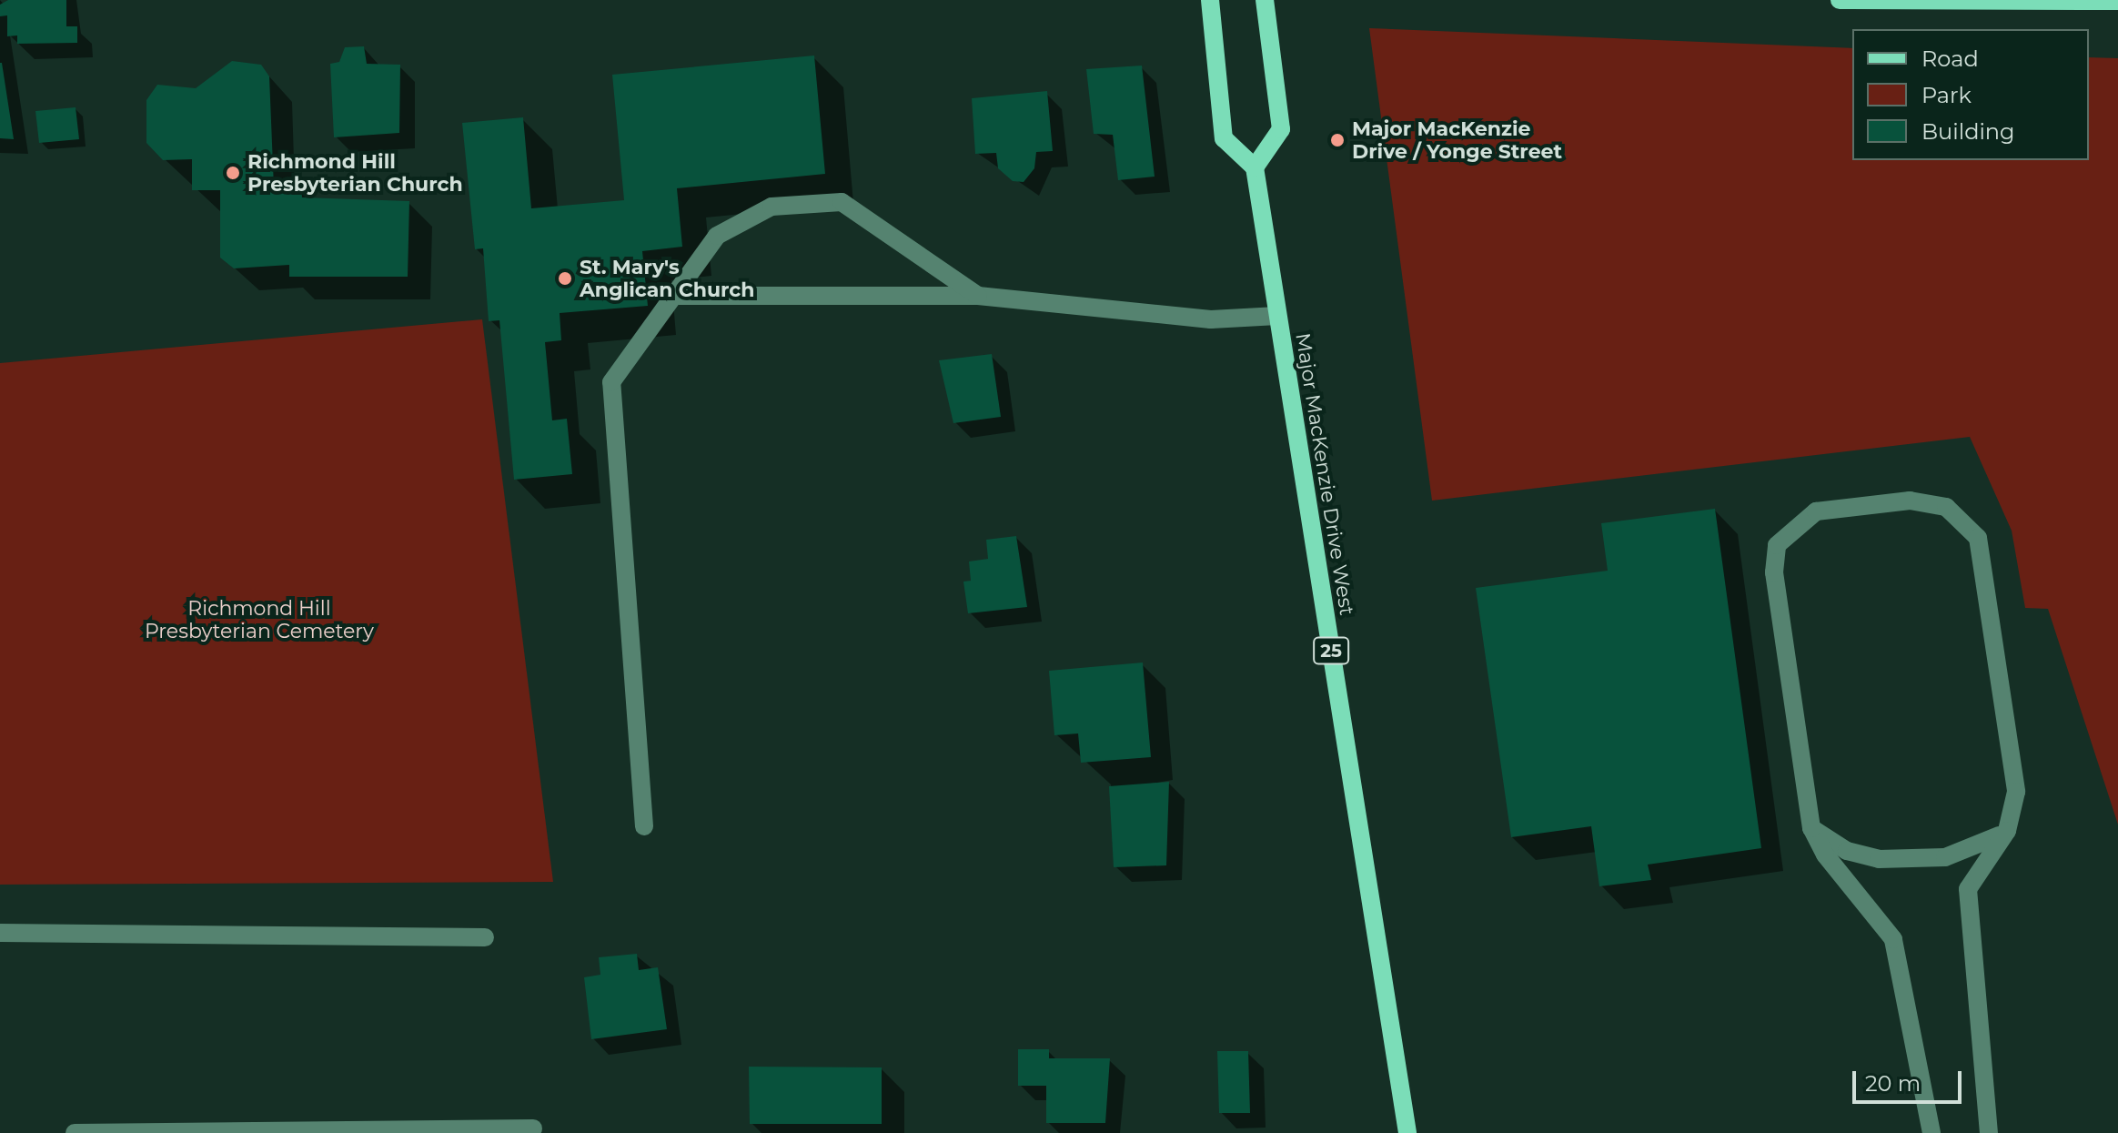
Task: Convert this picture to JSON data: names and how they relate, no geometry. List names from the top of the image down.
{
  "streets": {
    "main road": ["Major MacKenzie Drive West", "25"]
  },
  "parks": ["Richmond Hill Presbyterian Cemetery"],
  "places": ["Major MacKenzie Drive / Yonge Street", "Richmond Hill Presbyterian Church", "St. Mary's Anglican Church"],
  "legend": ["Road", "Park", "Building"],
  "scale_bar": "20 m"
}
